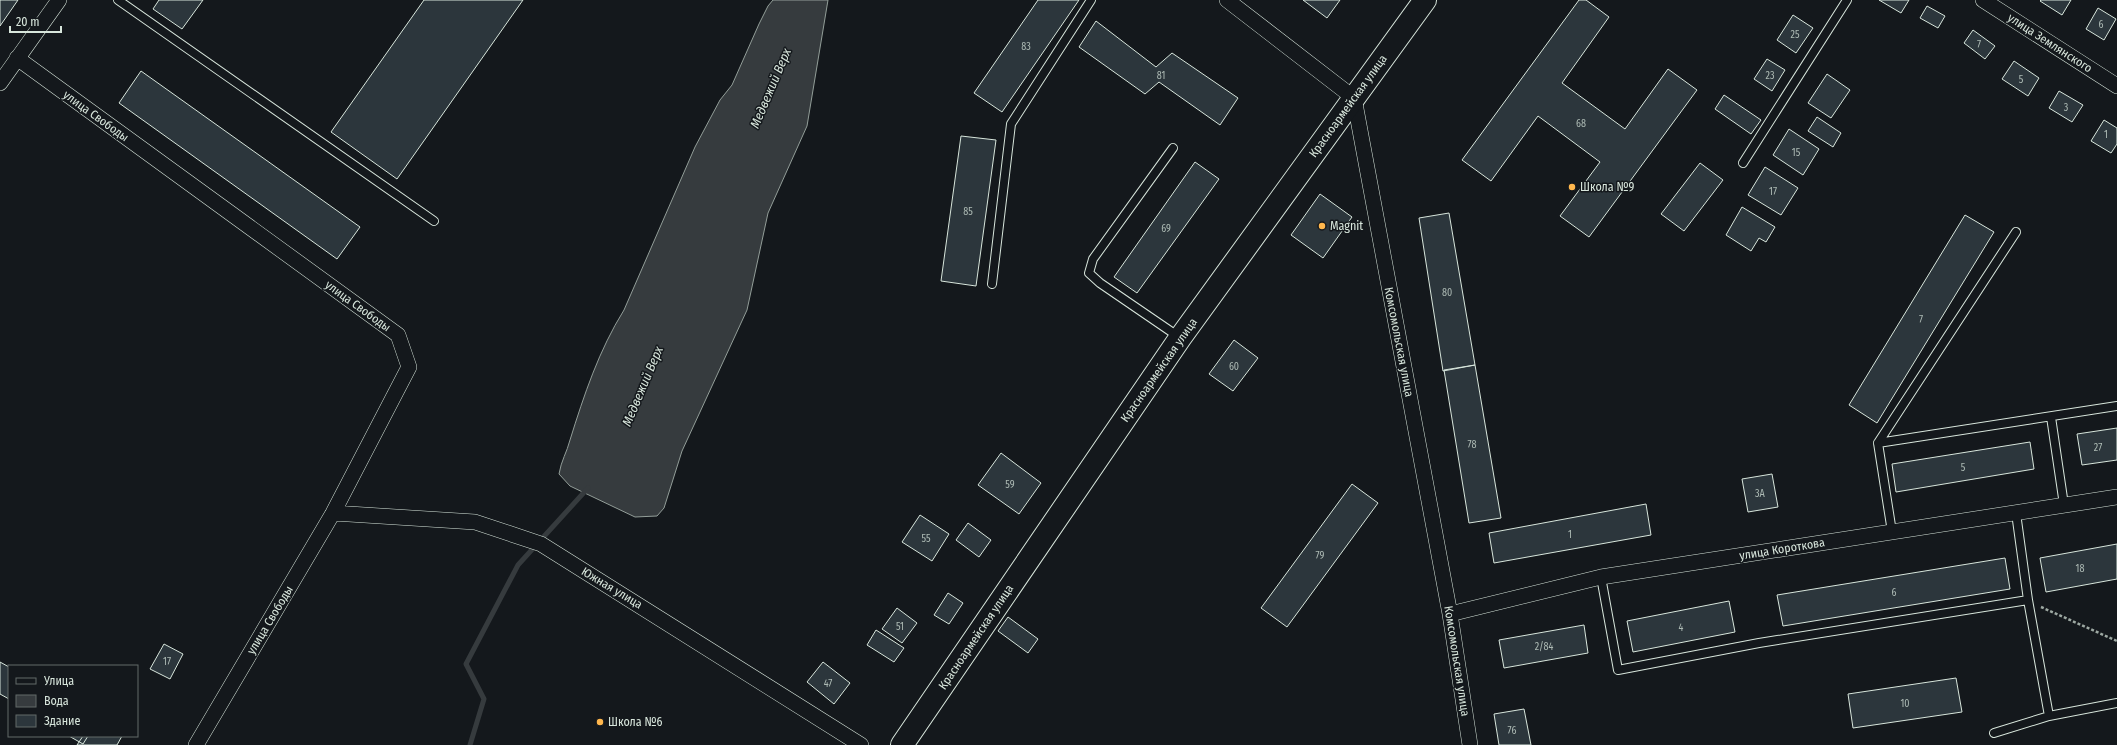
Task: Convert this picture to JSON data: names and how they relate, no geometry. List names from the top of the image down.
{
  "streets": {
    "main road": ["Красноармейская улица"],
    "street": [
      "улица Землянского",
      "улица Свободы",
      "Комсомольская улица",
      "улица Короткова",
      "Южная улица"
    ]
  },
  "crossings": [
    ["Красноармейская улица", "Комсомольская улица"],
    ["улица Свободы", "Южная улица"],
    ["Комсомольская улица", "улица Короткова"]
  ],
  "water": ["Медвежий Верх"],
  "places": ["Школа №9", "Magnit", "Школа №6"],
  "house_numbers": [
    "6",
    "25",
    "7",
    "83",
    "81",
    "23",
    "5",
    "3",
    "68",
    "1",
    "15",
    "17",
    "85",
    "69",
    "80",
    "7",
    "60",
    "78",
    "27",
    "5",
    "59",
    "3А",
    "1",
    "55",
    "79",
    "18",
    "6",
    "51",
    "4",
    "2/84",
    "17",
    "47",
    "10",
    "76"
  ],
  "legend": ["Улица", "Вода", "Здание"],
  "scale_bar": "20 m"
}
